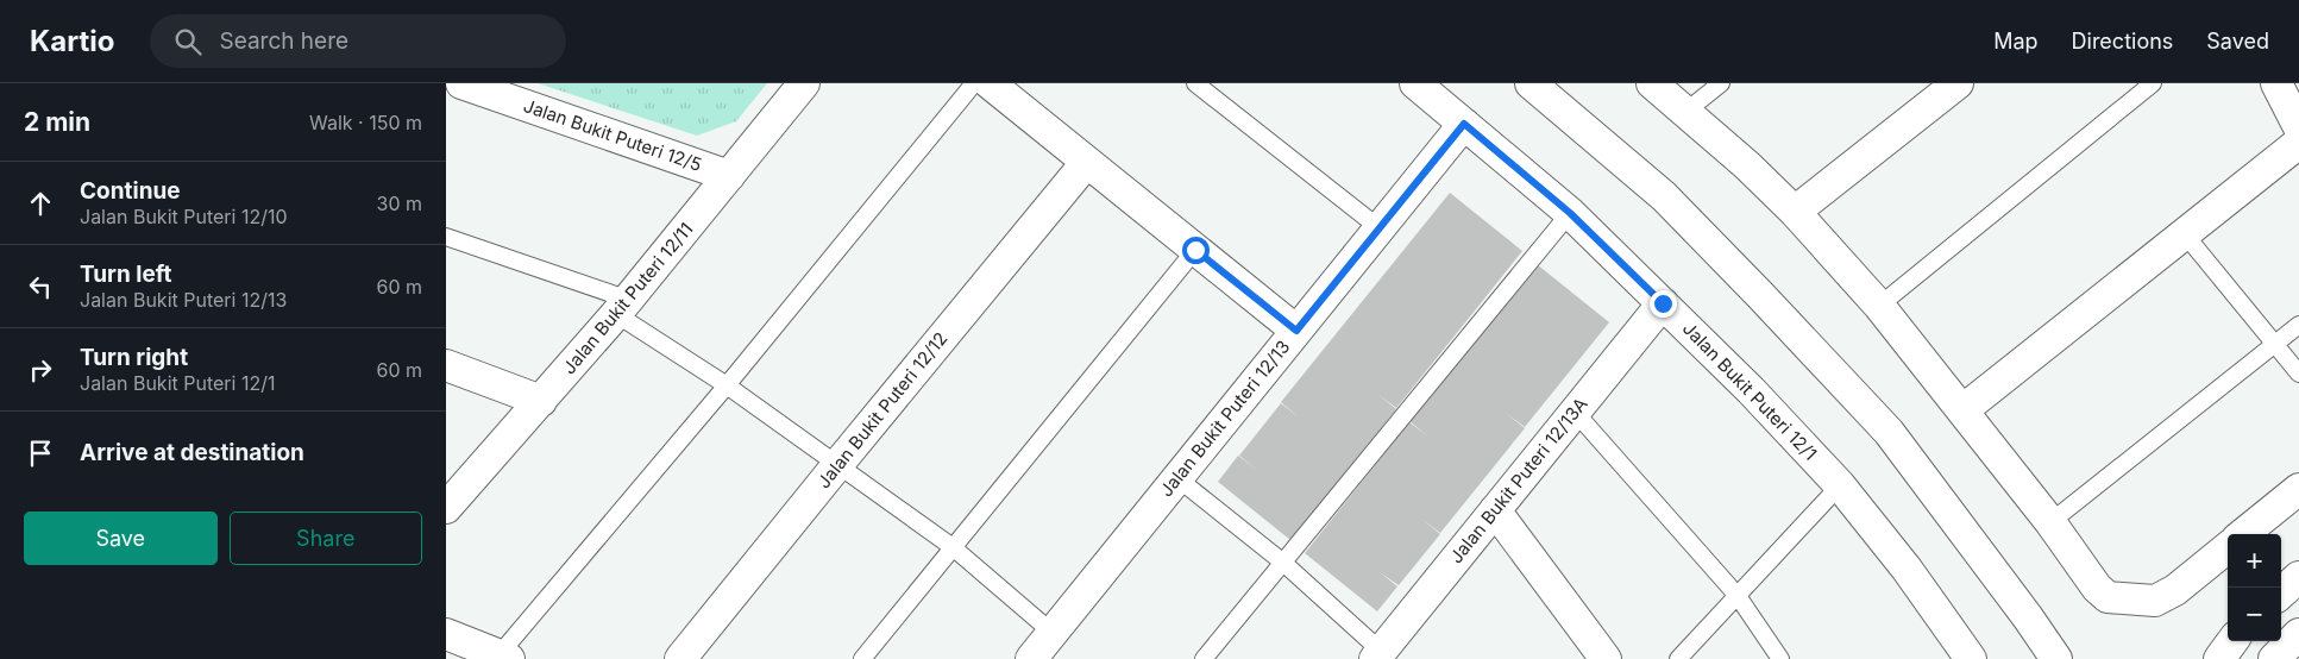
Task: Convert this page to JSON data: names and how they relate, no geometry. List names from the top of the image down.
{
  "streets": {
    "street": [
      "Jalan Bukit Puteri 12/5",
      "Jalan Bukit Puteri 12/11",
      "Jalan Bukit Puteri 12/1",
      "Jalan Bukit Puteri 12/12",
      "Jalan Bukit Puteri 12/13",
      "Jalan Bukit Puteri 12/13A"
    ]
  },
  "crossings": [
    ["Jalan Bukit Puteri 12/5", "Jalan Bukit Puteri 12/11"],
    ["Jalan Bukit Puteri 12/1", "Jalan Bukit Puteri 12/13"],
    ["Jalan Bukit Puteri 12/1", "Jalan Bukit Puteri 12/13A"]
  ],
  "page": {
    "header": "Kartio",
    "search": "Search here",
    "nav": ["Map", "Directions", "Saved"],
    "heading": ["2 min", "Walk · 150 m"],
    "list": [
      ["Continue", "Jalan Bukit Puteri 12/10", "30 m"],
      ["Turn left", "Jalan Bukit Puteri 12/13", "60 m"],
      ["Turn right", "Jalan Bukit Puteri 12/1", "60 m"],
      "Arrive at destination"
    ],
    "buttons": ["Save", "Share"],
    "map_buttons": ["+", "−"]
  }
}
